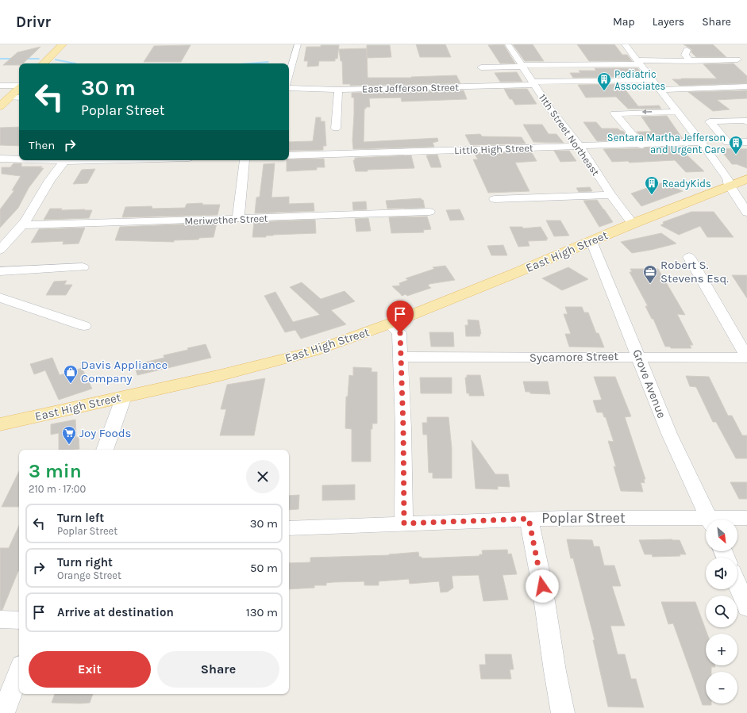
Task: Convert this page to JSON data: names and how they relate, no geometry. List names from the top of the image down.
{
  "streets": {
    "main road": ["East High Street"],
    "street": [
      "East Jefferson Street",
      "11th Street Northeast",
      "Little High Street",
      "Meriwether Street",
      "Sycamore Street",
      "Grove Avenue",
      "Poplar Street"
    ]
  },
  "crossings": [
    ["East Jefferson Street", "11th Street Northeast"],
    ["11th Street Northeast", "Little High Street"],
    ["11th Street Northeast", "East High Street"],
    ["East High Street", "Grove Avenue"],
    ["Sycamore Street", "Grove Avenue"]
  ],
  "places": {
    "building": ["Pediatric Associates", "Sentara Martha Jefferson and Urgent Care", "ReadyKids"],
    "office": ["Robert S. Stevens Esq."],
    "shop": ["Davis Appliance Company"],
    "supermarket": ["Joy Foods"]
  },
  "north": "bottom right",
  "page": {
    "header": "Drivr",
    "nav": ["Map", "Layers", "Share"],
    "turn": ["30 m", "Poplar Street"],
    "then": "Then",
    "heading": ["3 min", "210 m · 17:00"],
    "list": [
      {
        "name": "Turn left",
        "note": "Poplar Street",
        "value": "30 m"
      },
      {
        "name": "Turn right",
        "note": "Orange Street",
        "value": "50 m"
      },
      {
        "name": "Arrive at destination",
        "value": "130 m"
      }
    ],
    "map_buttons": ["+", "−"],
    "buttons": ["Exit", "Share"]
  }
}
